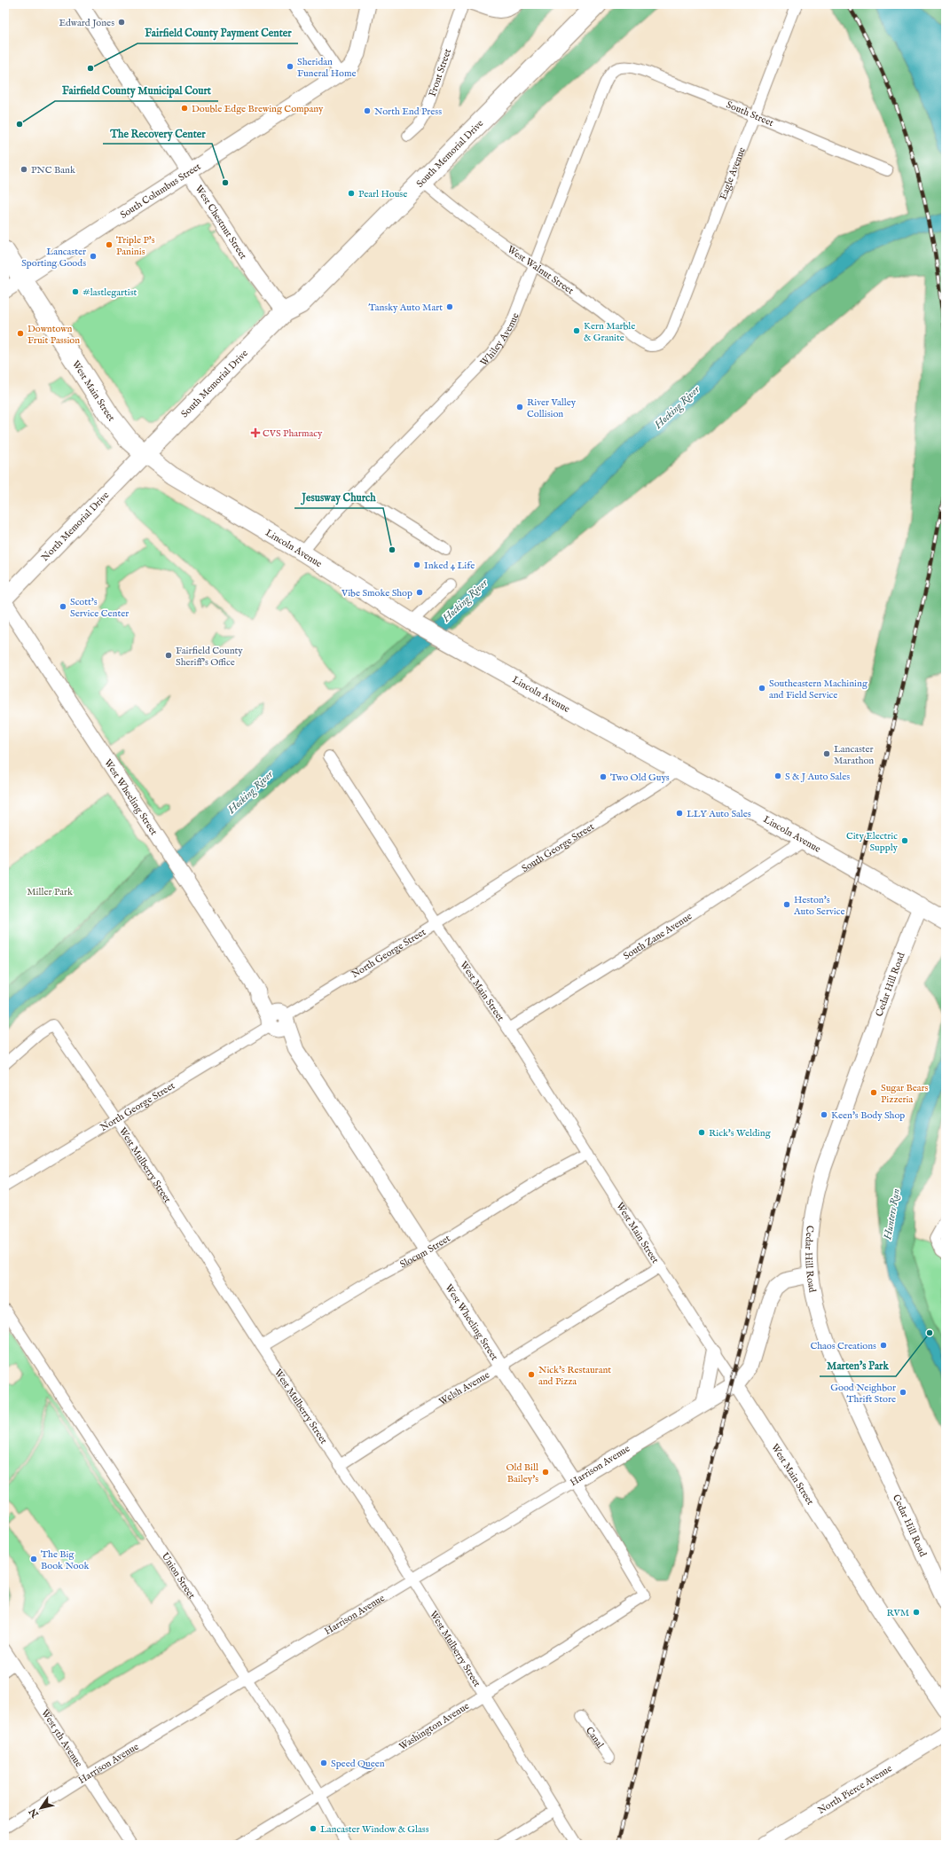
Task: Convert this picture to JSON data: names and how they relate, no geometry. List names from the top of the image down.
{
  "streets": {
    "highway": ["South Memorial Drive", "West Main Street"],
    "main road": ["North Memorial Drive", "Lincoln Avenue"],
    "street": [
      "Front Street",
      "South Street",
      "Eagle Avenue",
      "South Columbus Street",
      "West Chestnut Street",
      "West Walnut Street",
      "Whiley Avenue",
      "West Wheeling Street",
      "South George Street",
      "South Zane Avenue",
      "North George Street",
      "Cedar Hill Road",
      "West Mulberry Street",
      "Slocum Street",
      "Welsh Avenue",
      "Harrison Avenue",
      "Union Street",
      "Washington Avenue",
      "Canal",
      "West 5th Avenue",
      "North Pierce Avenue"
    ]
  },
  "crossings": [
    ["South Street", "Eagle Avenue"],
    ["South Street", "Whiley Avenue"],
    ["South Memorial Drive", "West Chestnut Street"],
    ["South Memorial Drive", "West Walnut Street"],
    ["South Memorial Drive", "West Main Street"],
    ["South Memorial Drive", "North Memorial Drive"],
    ["South Memorial Drive", "Lincoln Avenue"],
    ["Eagle Avenue", "West Walnut Street"],
    ["South Columbus Street", "West Chestnut Street"],
    ["South Columbus Street", "West Main Street"],
    ["West Walnut Street", "Whiley Avenue"],
    ["Whiley Avenue", "Lincoln Avenue"],
    ["West Main Street", "North Memorial Drive"],
    ["West Main Street", "Lincoln Avenue"],
    ["West Main Street", "South George Street"],
    ["West Main Street", "South Zane Avenue"],
    ["West Main Street", "North George Street"],
    ["West Main Street", "Slocum Street"],
    ["West Main Street", "Welsh Avenue"],
    ["West Main Street", "Harrison Avenue"],
    ["North Memorial Drive", "Lincoln Avenue"],
    ["Lincoln Avenue", "South George Street"],
    ["Lincoln Avenue", "South Zane Avenue"],
    ["Lincoln Avenue", "Cedar Hill Road"],
    ["West Wheeling Street", "North George Street"],
    ["West Wheeling Street", "Slocum Street"],
    ["West Wheeling Street", "Welsh Avenue"],
    ["West Wheeling Street", "Harrison Avenue"],
    ["West Wheeling Street", "Washington Avenue"],
    ["South George Street", "North George Street"],
    ["North George Street", "West Mulberry Street"],
    ["Cedar Hill Road", "Harrison Avenue"],
    ["West Mulberry Street", "Slocum Street"],
    ["West Mulberry Street", "Welsh Avenue"],
    ["West Mulberry Street", "Harrison Avenue"],
    ["West Mulberry Street", "Washington Avenue"],
    ["Harrison Avenue", "Union Street"],
    ["Harrison Avenue", "West 5th Avenue"],
    ["Union Street", "Washington Avenue"]
  ],
  "water": ["Hocking River", "Hunters Run"],
  "parks": ["Miller Park"],
  "places": {
    "other": [
      "Edward Jones",
      "Sheridan Funeral Home",
      "Fairfield County Payment Center",
      "Double Edge Brewing Company",
      "North End Press",
      "Fairfield County Municipal Court",
      "PNC Bank",
      "The Recovery Center",
      "Pearl House",
      "Triple P's Paninis",
      "Lancaster Sporting Goods",
      "#lastlegartist",
      "Tansky Auto Mart",
      "Kern Marble & Granite",
      "Downtown Fruit Passion",
      "River Valley Collision",
      "Jesusway Church",
      "Inked 4 Life",
      "Vibe Smoke Shop",
      "Scott's Service Center",
      "Fairfield County Sheriff's Office",
      "Southeastern Machining and Field Service",
      "Lancaster Marathon",
      "S & J Auto Sales",
      "Two Old Guys",
      "LLY Auto Sales",
      "City Electric Supply",
      "Heston's Auto Service",
      "Sugar Bears Pizzeria",
      "Keen's Body Shop",
      "Rick's Welding",
      "Marten's Park",
      "Chaos Creations",
      "Nick's Restaurant and Pizza",
      "Good Neighbor Thrift Store",
      "Old Bill Bailey's",
      "The Big Book Nook",
      "RVM",
      "Speed Queen",
      "Lancaster Window & Glass"
    ],
    "health": ["CVS Pharmacy"]
  },
  "north": "bottom left"
}
